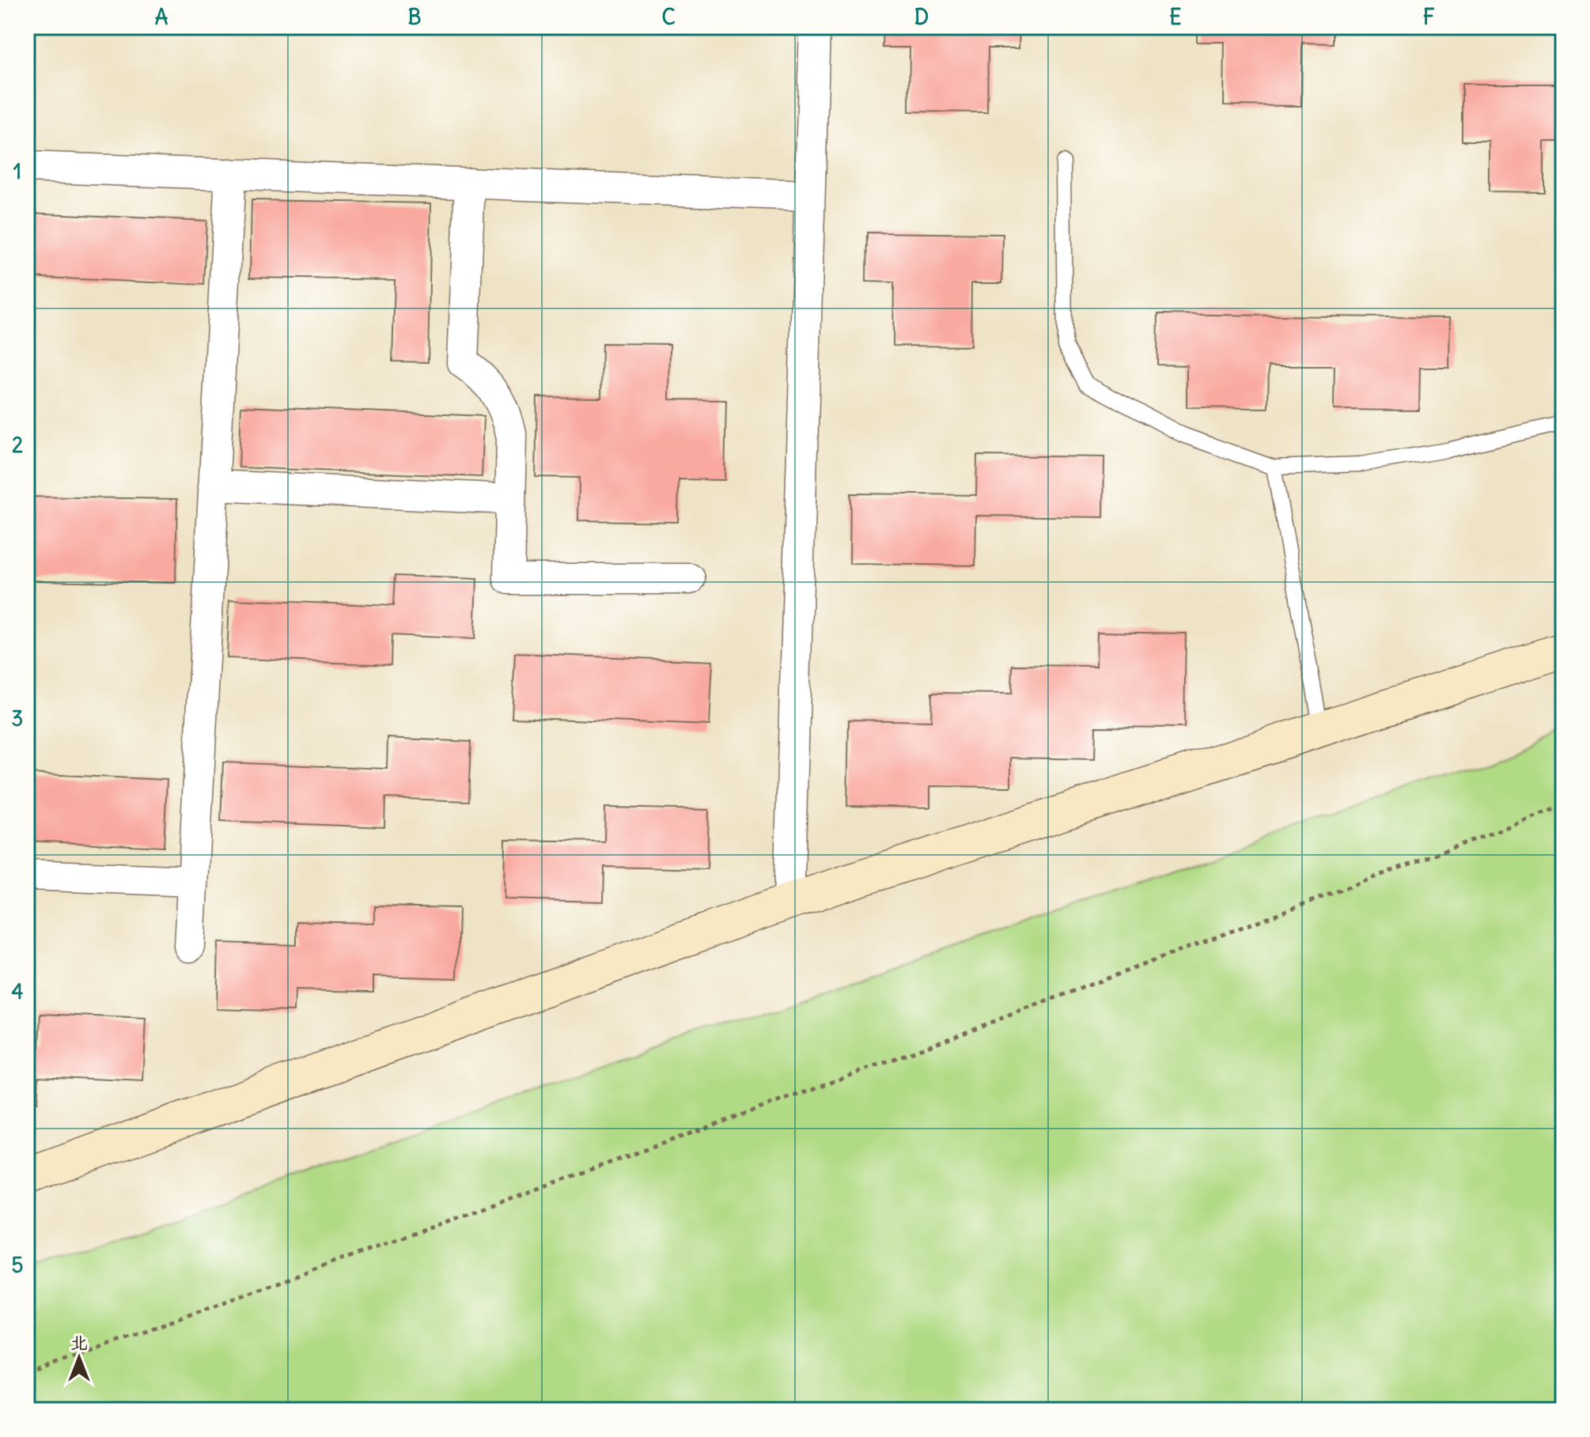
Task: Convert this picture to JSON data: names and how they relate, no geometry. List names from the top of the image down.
{
  "north": "top",
  "grid": {
    "columns": [
      "A",
      "B",
      "C",
      "D",
      "E",
      "F"
    ],
    "rows": [
      "1",
      "2",
      "3",
      "4",
      "5"
    ]
  }
}
